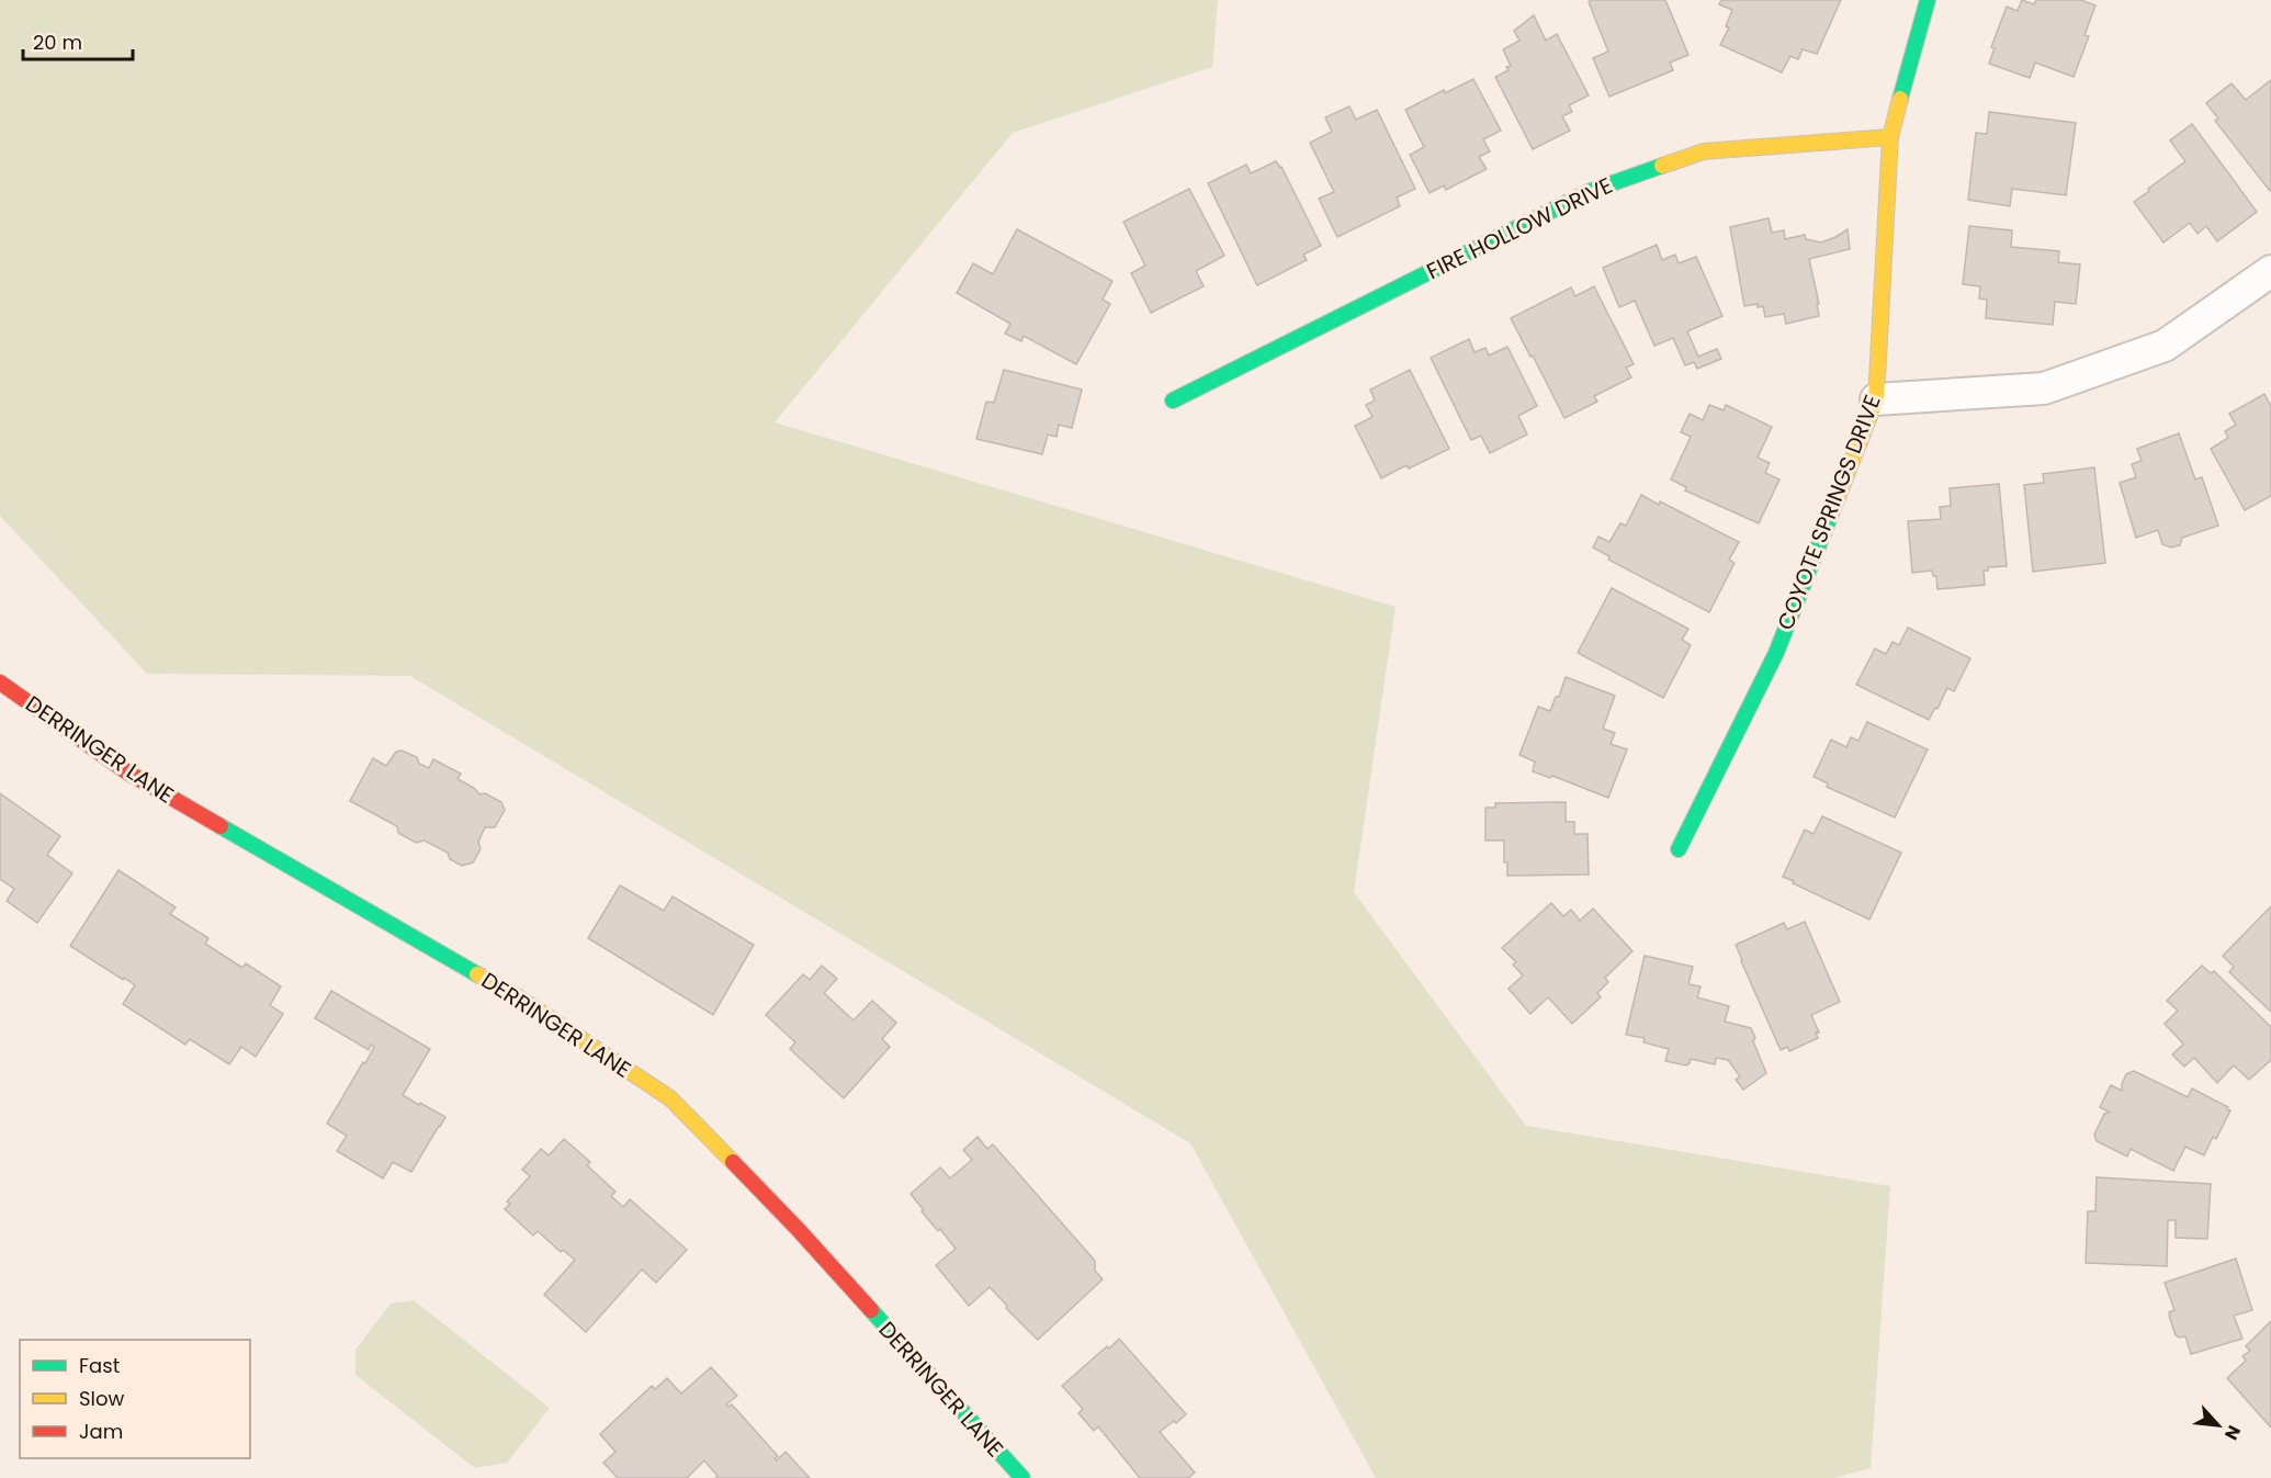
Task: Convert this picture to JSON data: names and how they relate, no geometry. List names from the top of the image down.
{
  "streets": {
    "street": ["FIRE HOLLOW DRIVE", "COYOTE SPRINGS DRIVE", "DERRINGER LANE"]
  },
  "crossings": [
    ["FIRE HOLLOW DRIVE", "COYOTE SPRINGS DRIVE"]
  ],
  "legend": ["Fast", "Slow", "Jam"],
  "scale_bar": "20 m",
  "north": "bottom right"
}
